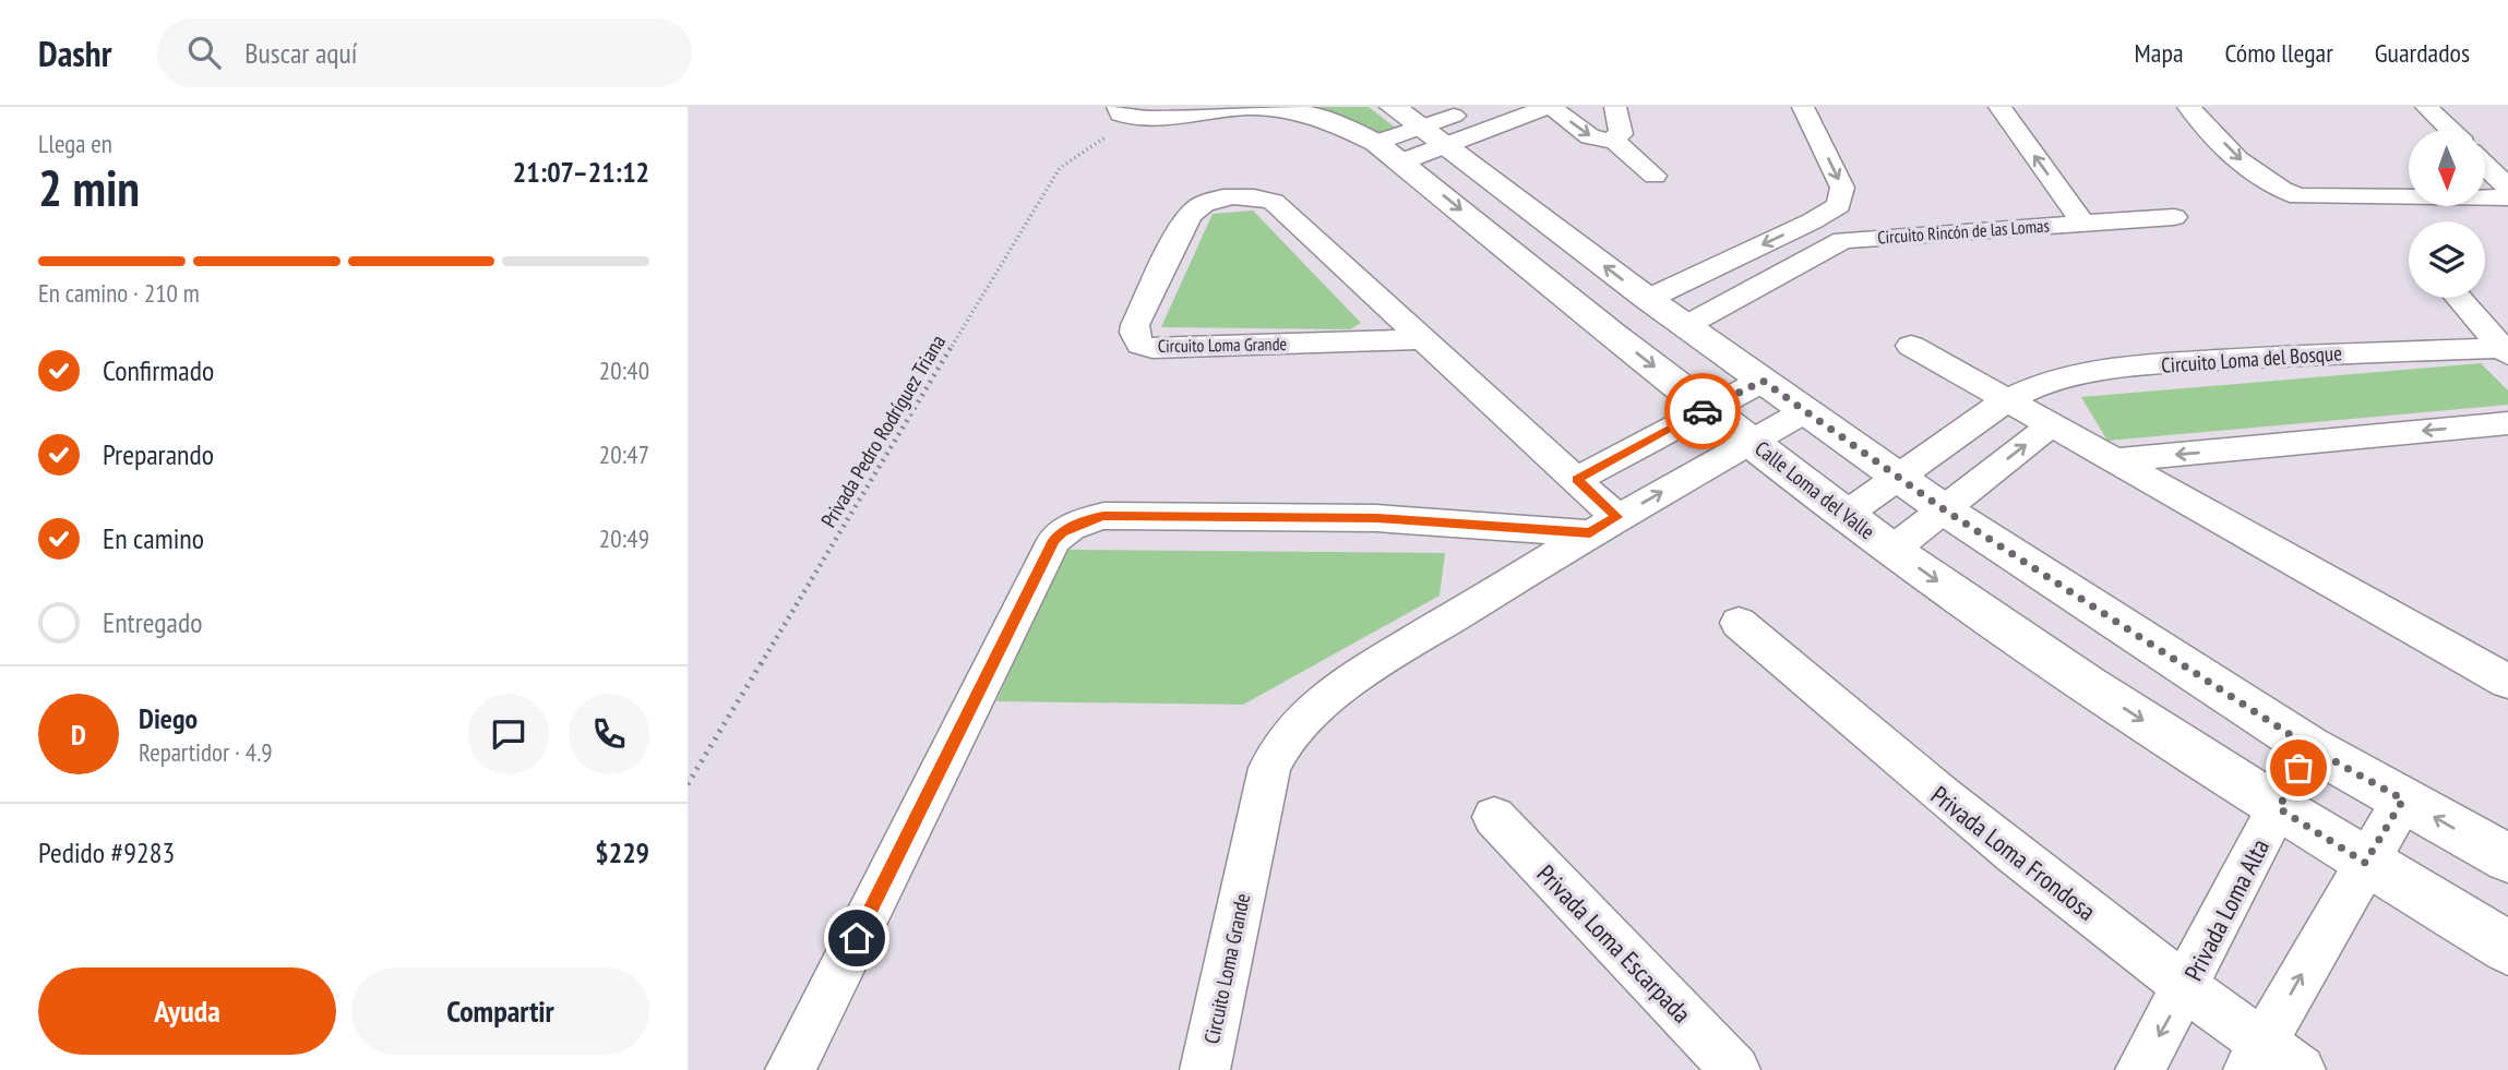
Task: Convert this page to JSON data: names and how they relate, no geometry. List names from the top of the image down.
{
  "streets": {
    "street": [
      "Circuito Rincón de las Lomas",
      "Circuito Loma Grande",
      "Circuito Loma del Bosque",
      "Calle Loma del Valle",
      "Privada Loma Frondosa",
      "Privada Loma Alta",
      "Privada Loma Escarpada"
    ],
    "path": ["Privada Pedro Rodríguez Triana"]
  },
  "crossings": [
    ["Circuito Rincón de las Lomas", "Calle Loma del Valle"],
    ["Circuito Loma Grande", "Calle Loma del Valle"],
    ["Circuito Loma del Bosque", "Calle Loma del Valle"],
    ["Privada Pedro Rodríguez Triana", "Calle Loma del Valle"],
    ["Calle Loma del Valle", "Privada Loma Alta"],
    ["Privada Loma Frondosa", "Privada Loma Alta"]
  ],
  "north": "bottom",
  "page": {
    "header": "Dashr",
    "search": "Buscar aquí",
    "nav": ["Mapa", "Cómo llegar", "Guardados"],
    "heading": ["2 min", "Llega en", "21:07–21:12"],
    "panel": [
      "Diego",
      "Repartidor · 4.9",
      "Pedido #9283",
      "$229"
    ],
    "bar": "En camino · 210 m",
    "list": [
      ["Confirmado", "20:40"],
      ["Preparando", "20:47"],
      ["En camino", "20:49"],
      "Entregado"
    ],
    "round": "D",
    "buttons": ["Ayuda", "Compartir"]
  }
}
